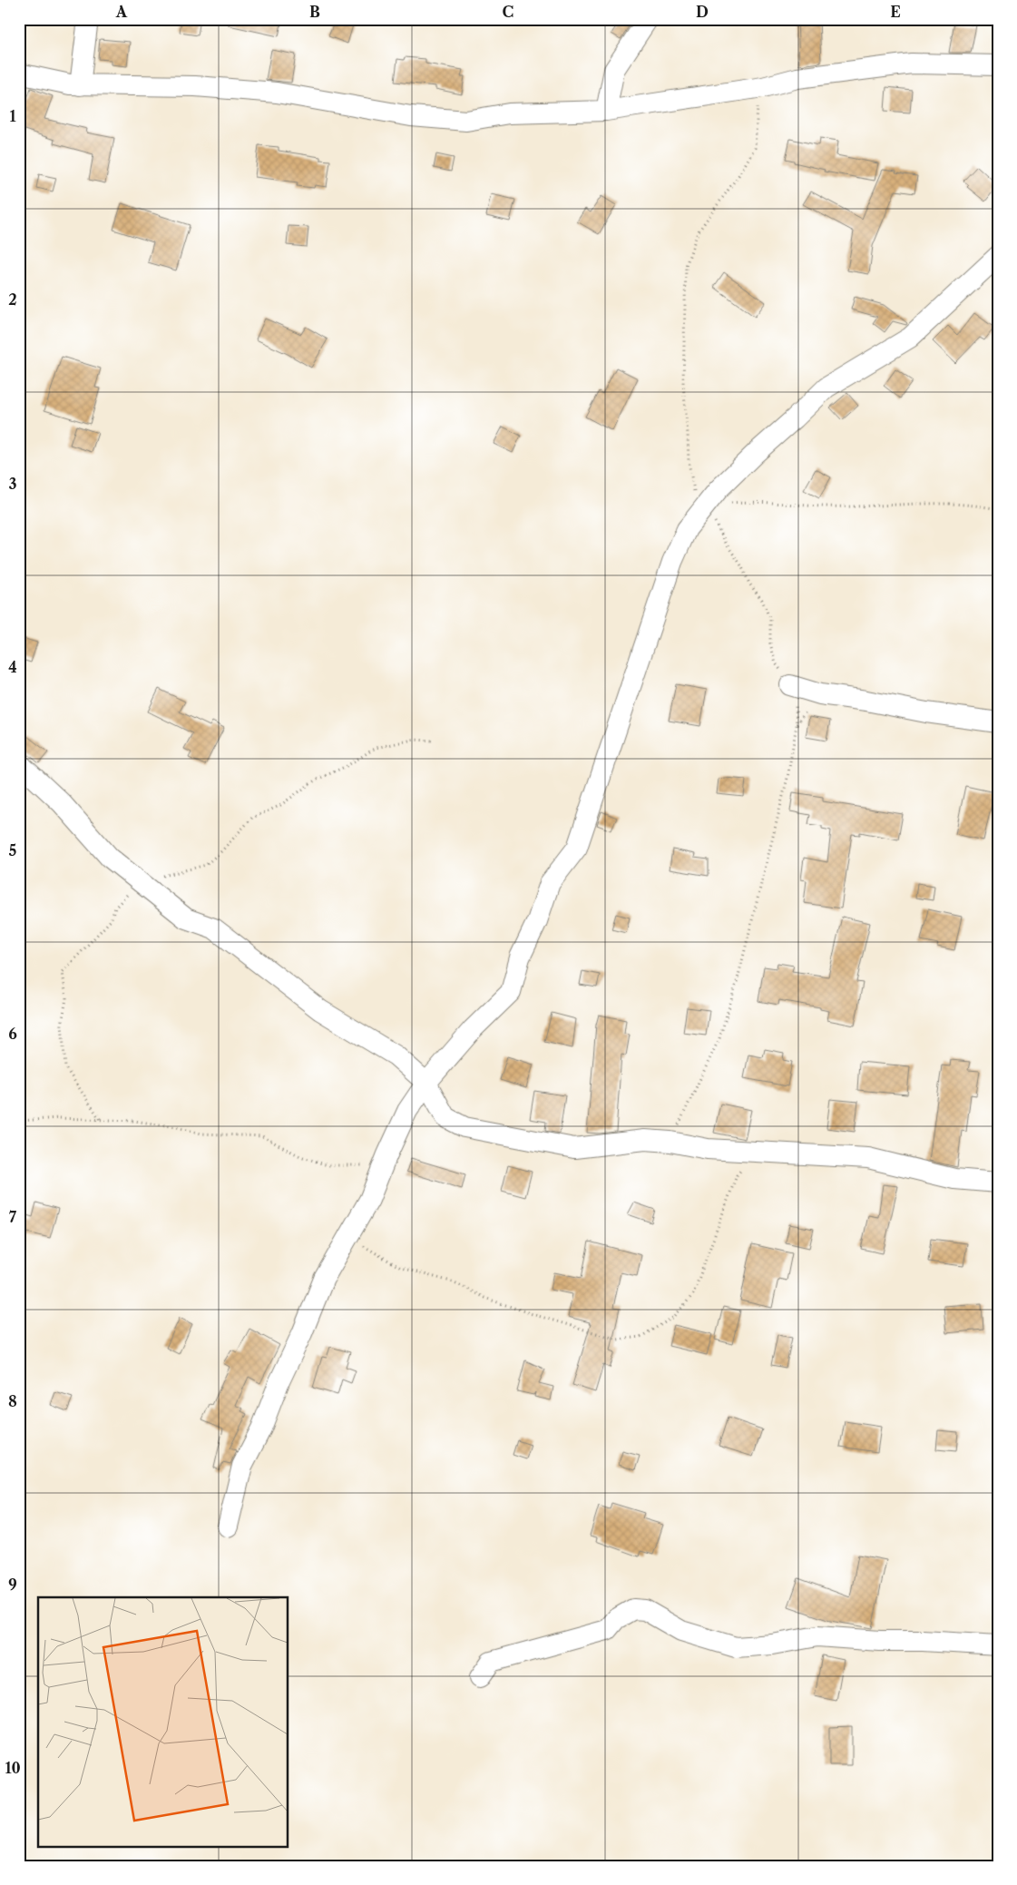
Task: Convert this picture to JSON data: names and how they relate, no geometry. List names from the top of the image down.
{
  "grid": {
    "columns": [
      "A",
      "B",
      "C",
      "D",
      "E"
    ],
    "rows": [
      "1",
      "2",
      "3",
      "4",
      "5",
      "6",
      "7",
      "8",
      "9",
      "10"
    ]
  }
}
